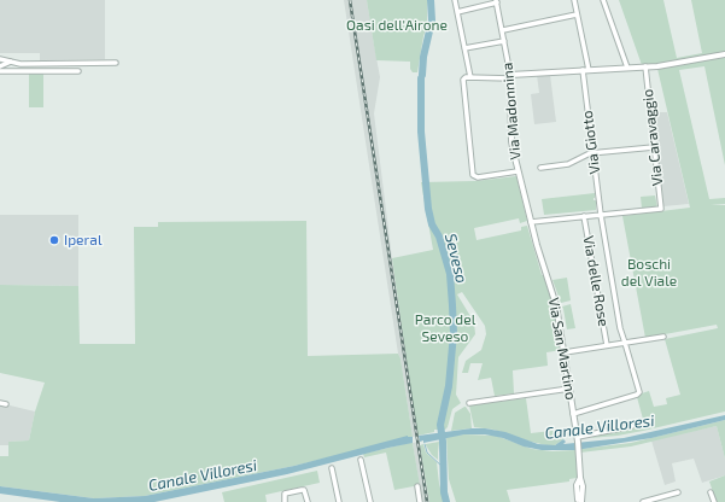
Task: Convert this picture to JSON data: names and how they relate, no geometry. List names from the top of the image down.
{
  "streets": {
    "street": [
      "Via Madonnina",
      "Via Caravaggio",
      "Via Giotto",
      "Via delle Rose",
      "Via San Martino"
    ]
  },
  "crossings": [
    ["Via Madonnina", "Via San Martino"],
    ["Via Caravaggio", "Via Giotto"],
    ["Via Giotto", "Via San Martino"]
  ],
  "water": ["Seveso", "Canale Villoresi"],
  "parks": ["Oasi dell'Airone", "Boschi del Viale", "Parco del Seveso"],
  "places": ["Iperal"]
}
